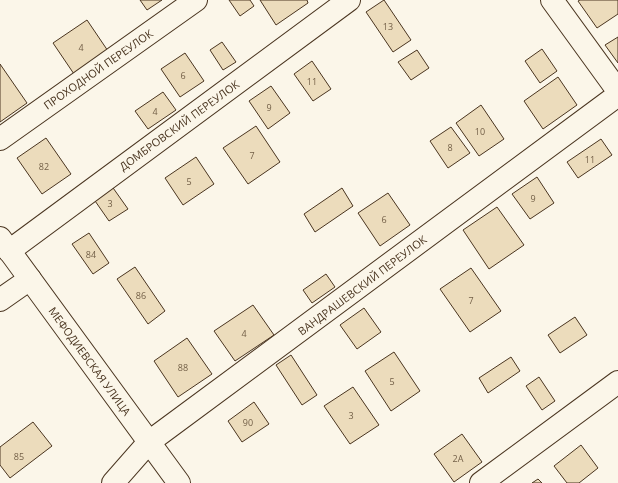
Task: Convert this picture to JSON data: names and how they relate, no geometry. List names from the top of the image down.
{
  "streets": {
    "street": [
      "ПРОХОДНОЙ ПЕРЕУЛОК",
      "ДОМБРОВСКИЙ ПЕРЕУЛОК",
      "ВАНДРАШЕВСКИЙ ПЕРЕУЛОК",
      "МЕФОДИЕВСКАЯ УЛИЦА"
    ]
  },
  "crossings": [
    ["ДОМБРОВСКИЙ ПЕРЕУЛОК", "МЕФОДИЕВСКАЯ УЛИЦА"],
    ["ВАНДРАШЕВСКИЙ ПЕРЕУЛОК", "МЕФОДИЕВСКАЯ УЛИЦА"]
  ],
  "house_numbers": [
    "13",
    "4",
    "6",
    "11",
    "9",
    "4",
    "10",
    "8",
    "7",
    "11",
    "82",
    "5",
    "9",
    "3",
    "6",
    "84",
    "86",
    "7",
    "4",
    "88",
    "5",
    "3",
    "90",
    "85",
    "2А"
  ]
}
